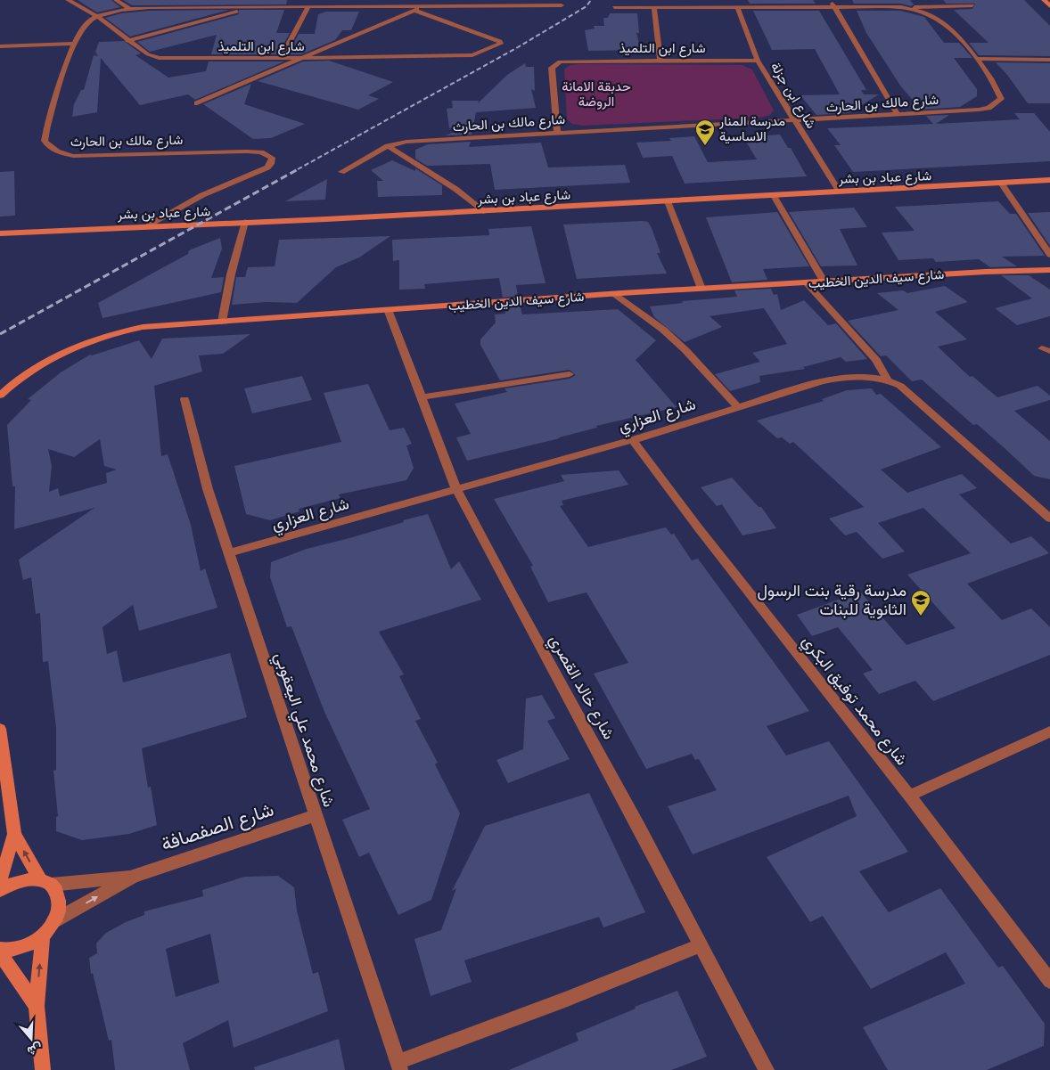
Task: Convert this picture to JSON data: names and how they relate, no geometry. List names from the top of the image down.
{
  "streets": {
    "street": [
      "شارع ابن التلميذ",
      "شارع ابن جزلة",
      "شارع مالك بن الحارث",
      "شارع عباد بن بشر",
      "شارع سيف الدين الخطيب",
      "شارع العزاري",
      "شارع خالد القصري",
      "شارع محمد توفيق البكري",
      "شارع محمد علي اليعقوبي",
      "شارع الصفصافة"
    ]
  },
  "crossings": [
    ["شارع ابن التلميذ", "شارع ابن جزلة"],
    ["شارع ابن التلميذ", "شارع مالك بن الحارث"],
    ["شارع ابن جزلة", "شارع مالك بن الحارث"],
    ["شارع ابن جزلة", "شارع عباد بن بشر"],
    ["شارع مالك بن الحارث", "شارع عباد بن بشر"],
    ["شارع سيف الدين الخطيب", "شارع خالد القصري"],
    ["شارع العزاري", "شارع خالد القصري"],
    ["شارع العزاري", "شارع محمد توفيق البكري"],
    ["شارع العزاري", "شارع محمد علي اليعقوبي"],
    ["شارع محمد علي اليعقوبي", "شارع الصفصافة"]
  ],
  "parks": ["حدبقة الامانة الروضة"],
  "places": {
    "school or university": ["مدرسة المنار الاساسية", "مدرسة رقية بنت الرسول الثانوية للبنات"]
  },
  "north": "bottom"
}
